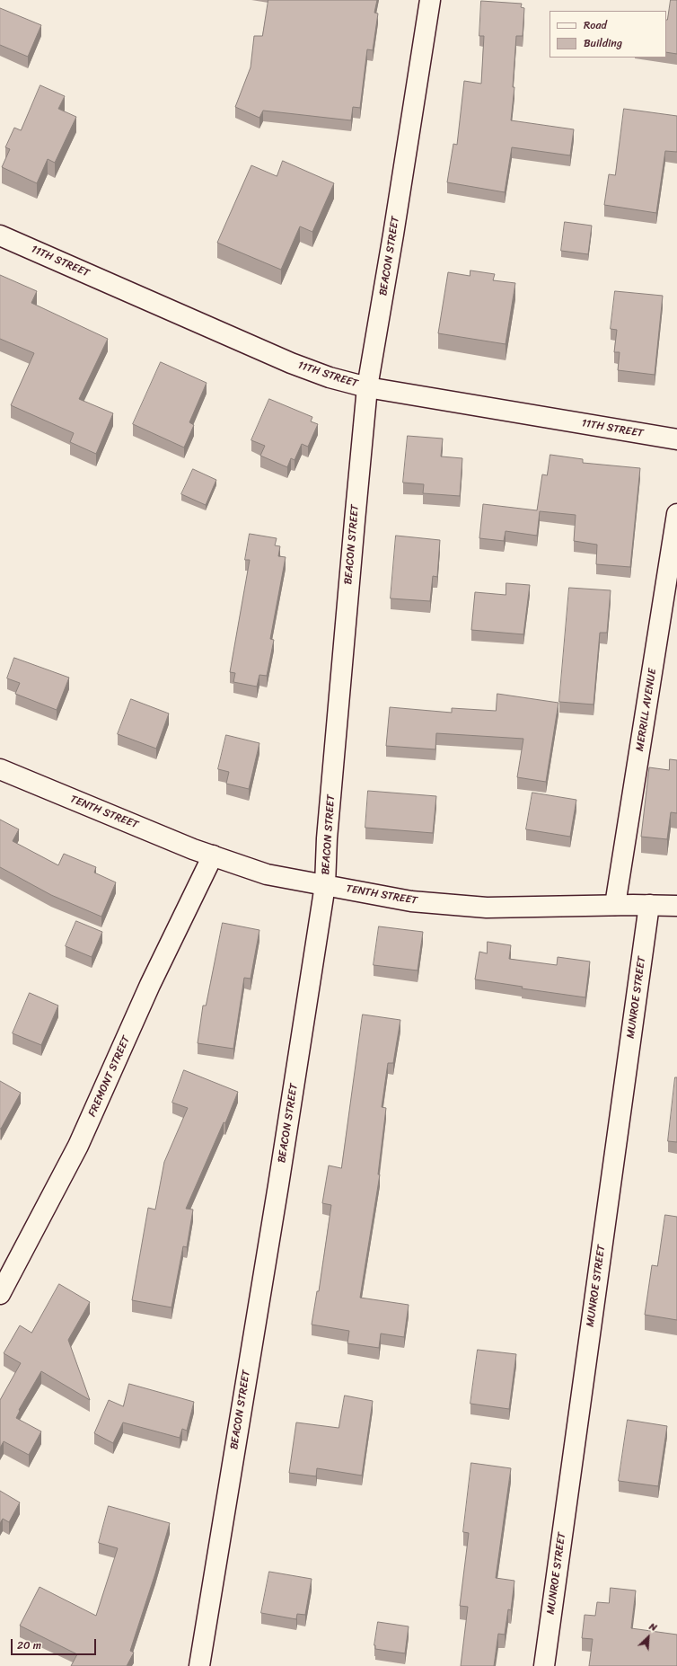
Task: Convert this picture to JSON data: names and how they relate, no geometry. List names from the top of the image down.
{
  "streets": {
    "street": [
      "BEACON STREET",
      "11TH STREET",
      "MERRILL AVENUE",
      "TENTH STREET",
      "MUNROE STREET",
      "FREMONT STREET"
    ]
  },
  "crossings": [
    ["BEACON STREET", "11TH STREET"],
    ["BEACON STREET", "TENTH STREET"],
    ["MERRILL AVENUE", "TENTH STREET"],
    ["TENTH STREET", "MUNROE STREET"],
    ["TENTH STREET", "FREMONT STREET"]
  ],
  "legend": ["Road", "Building"],
  "scale_bar": "20 m",
  "north": "top right"
}
